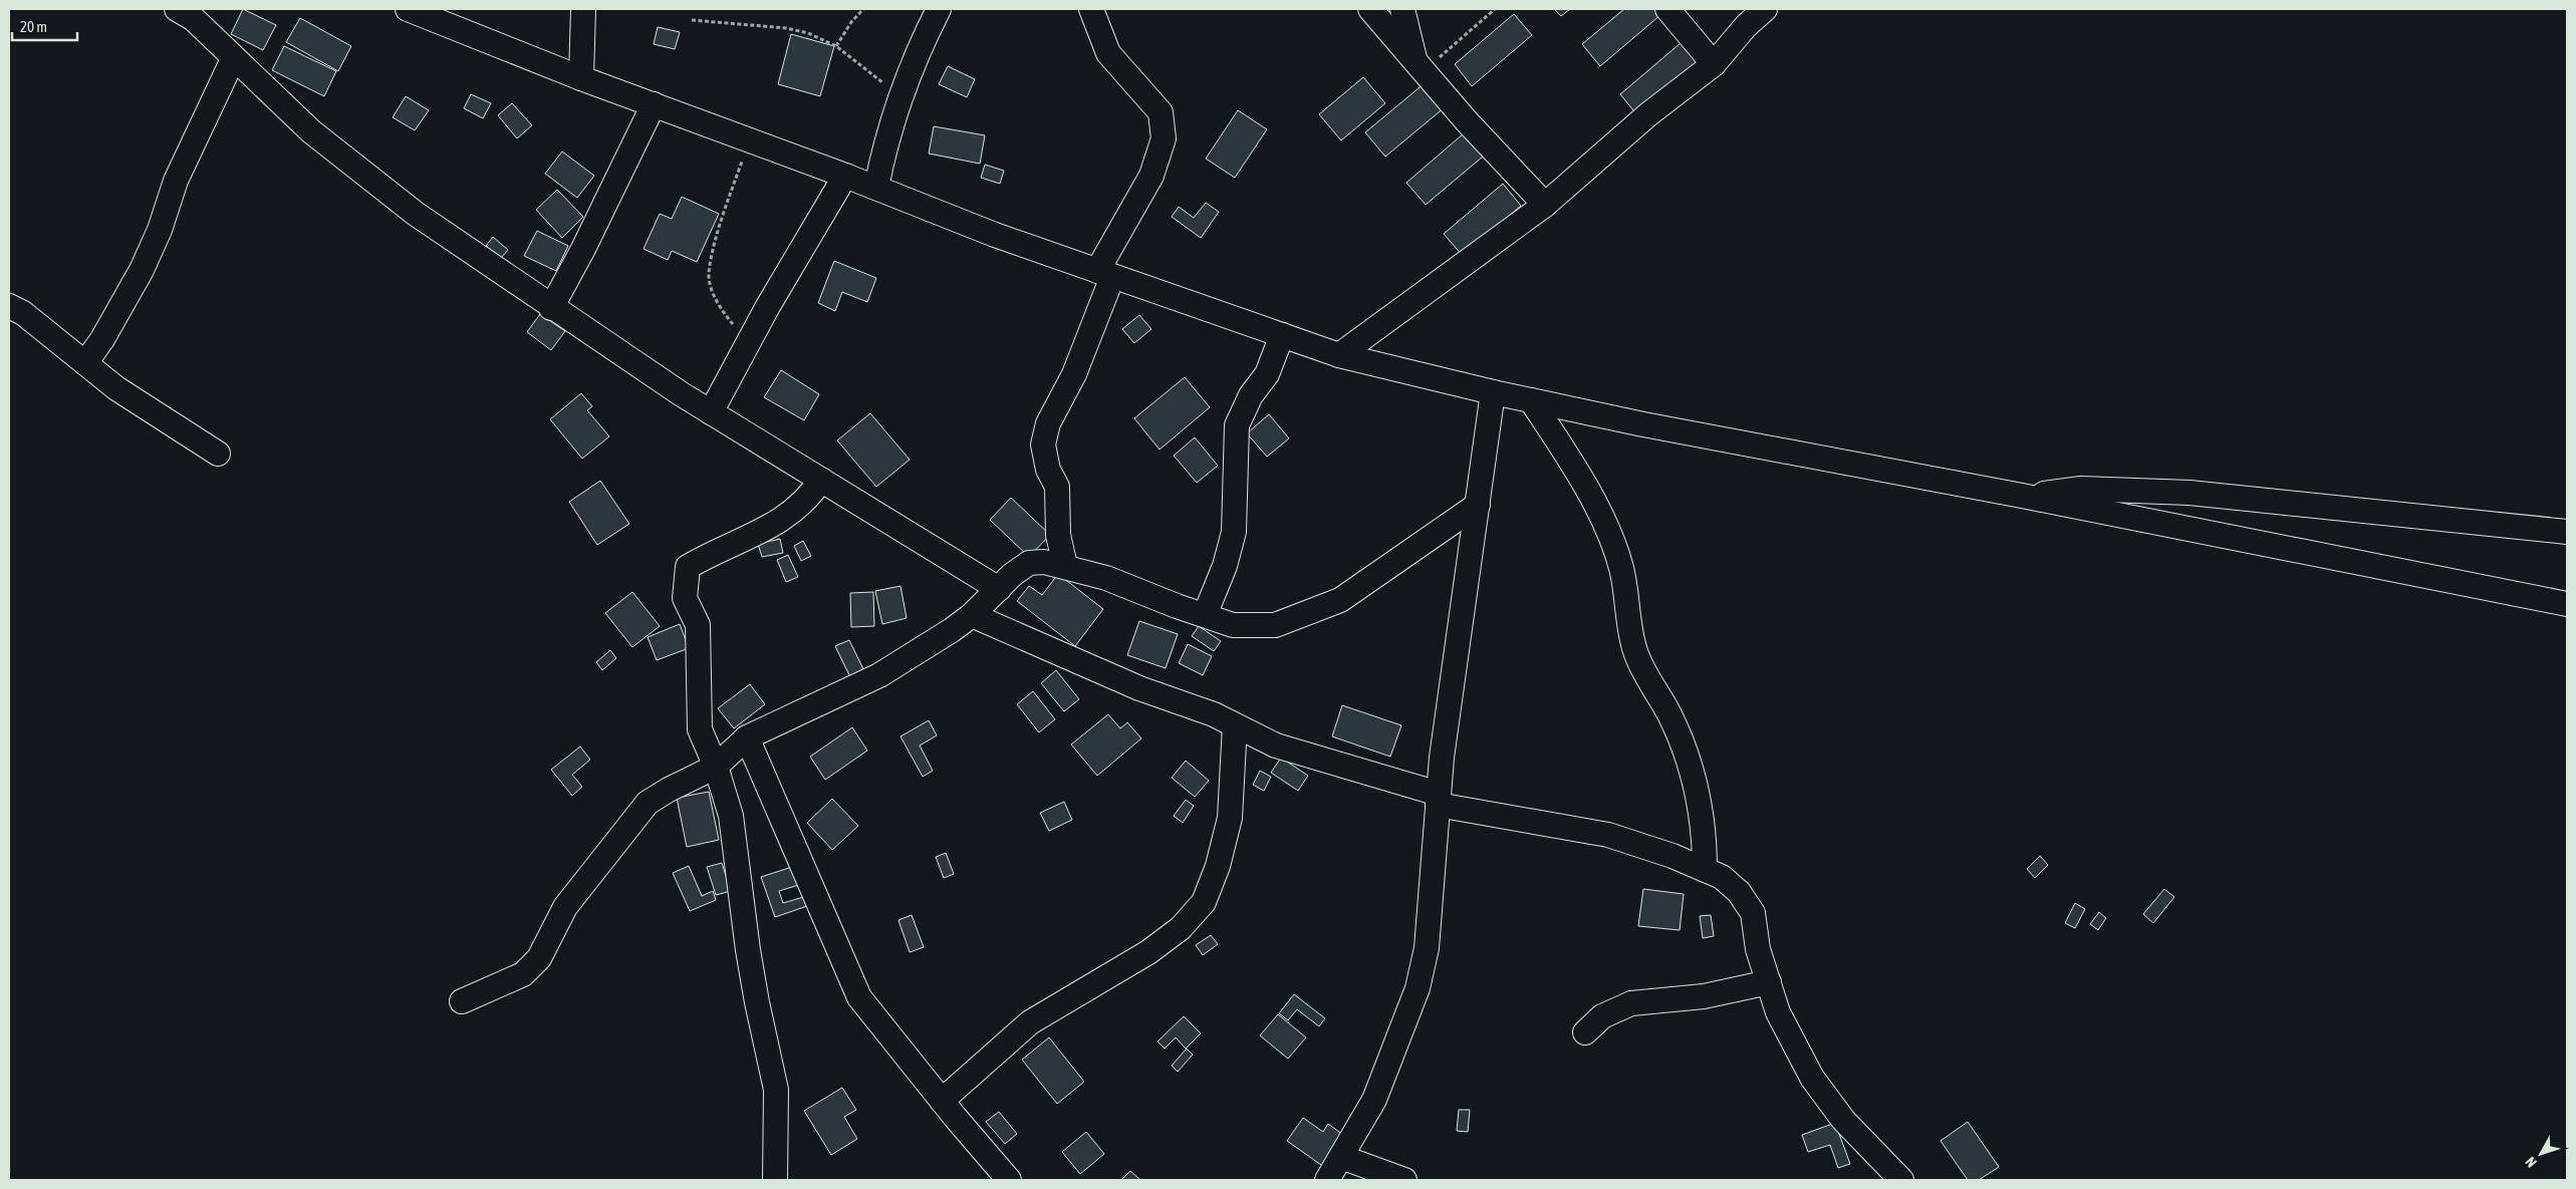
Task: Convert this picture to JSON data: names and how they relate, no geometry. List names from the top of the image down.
{
  "scale_bar": "20 m",
  "north": "bottom left"
}
